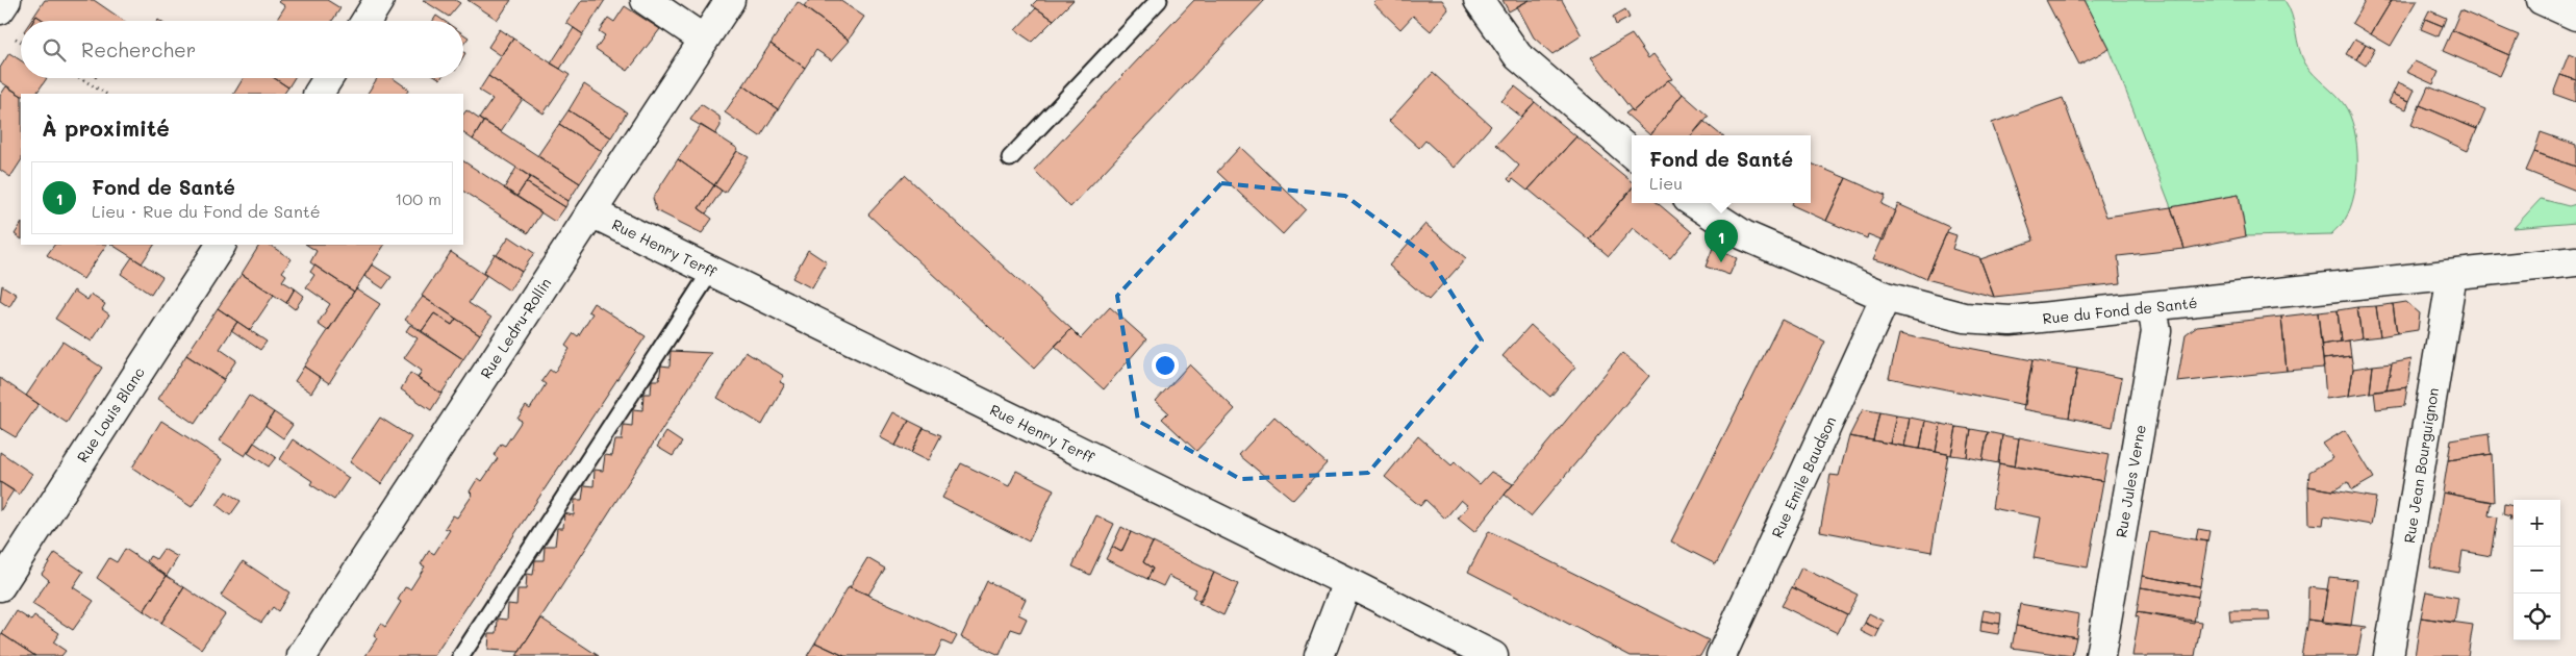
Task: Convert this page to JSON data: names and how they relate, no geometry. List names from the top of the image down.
{
  "streets": {
    "street": [
      "Rue Henry Terff",
      "Rue du Fond de Santé",
      "Rue Ledru-Rollin",
      "Rue Louis Blanc",
      "Rue Jean Bourguignon",
      "Rue Emile Baudson",
      "Rue Jules Verne"
    ]
  },
  "crossings": [
    ["Rue Henry Terff", "Rue Ledru-Rollin"],
    ["Rue du Fond de Santé", "Rue Jean Bourguignon"],
    ["Rue du Fond de Santé", "Rue Emile Baudson"],
    ["Rue du Fond de Santé", "Rue Jules Verne"]
  ],
  "page": {
    "search": "Rechercher",
    "heading": "À proximité",
    "popup": ["Fond de Santé", "Lieu"],
    "list": [
      {
        "mark": "1",
        "name": "Fond de Santé",
        "note": "Lieu · Rue du Fond de Santé",
        "value": "100 m"
      }
    ],
    "pins": "1",
    "map_buttons": ["+", "−"]
  }
}
